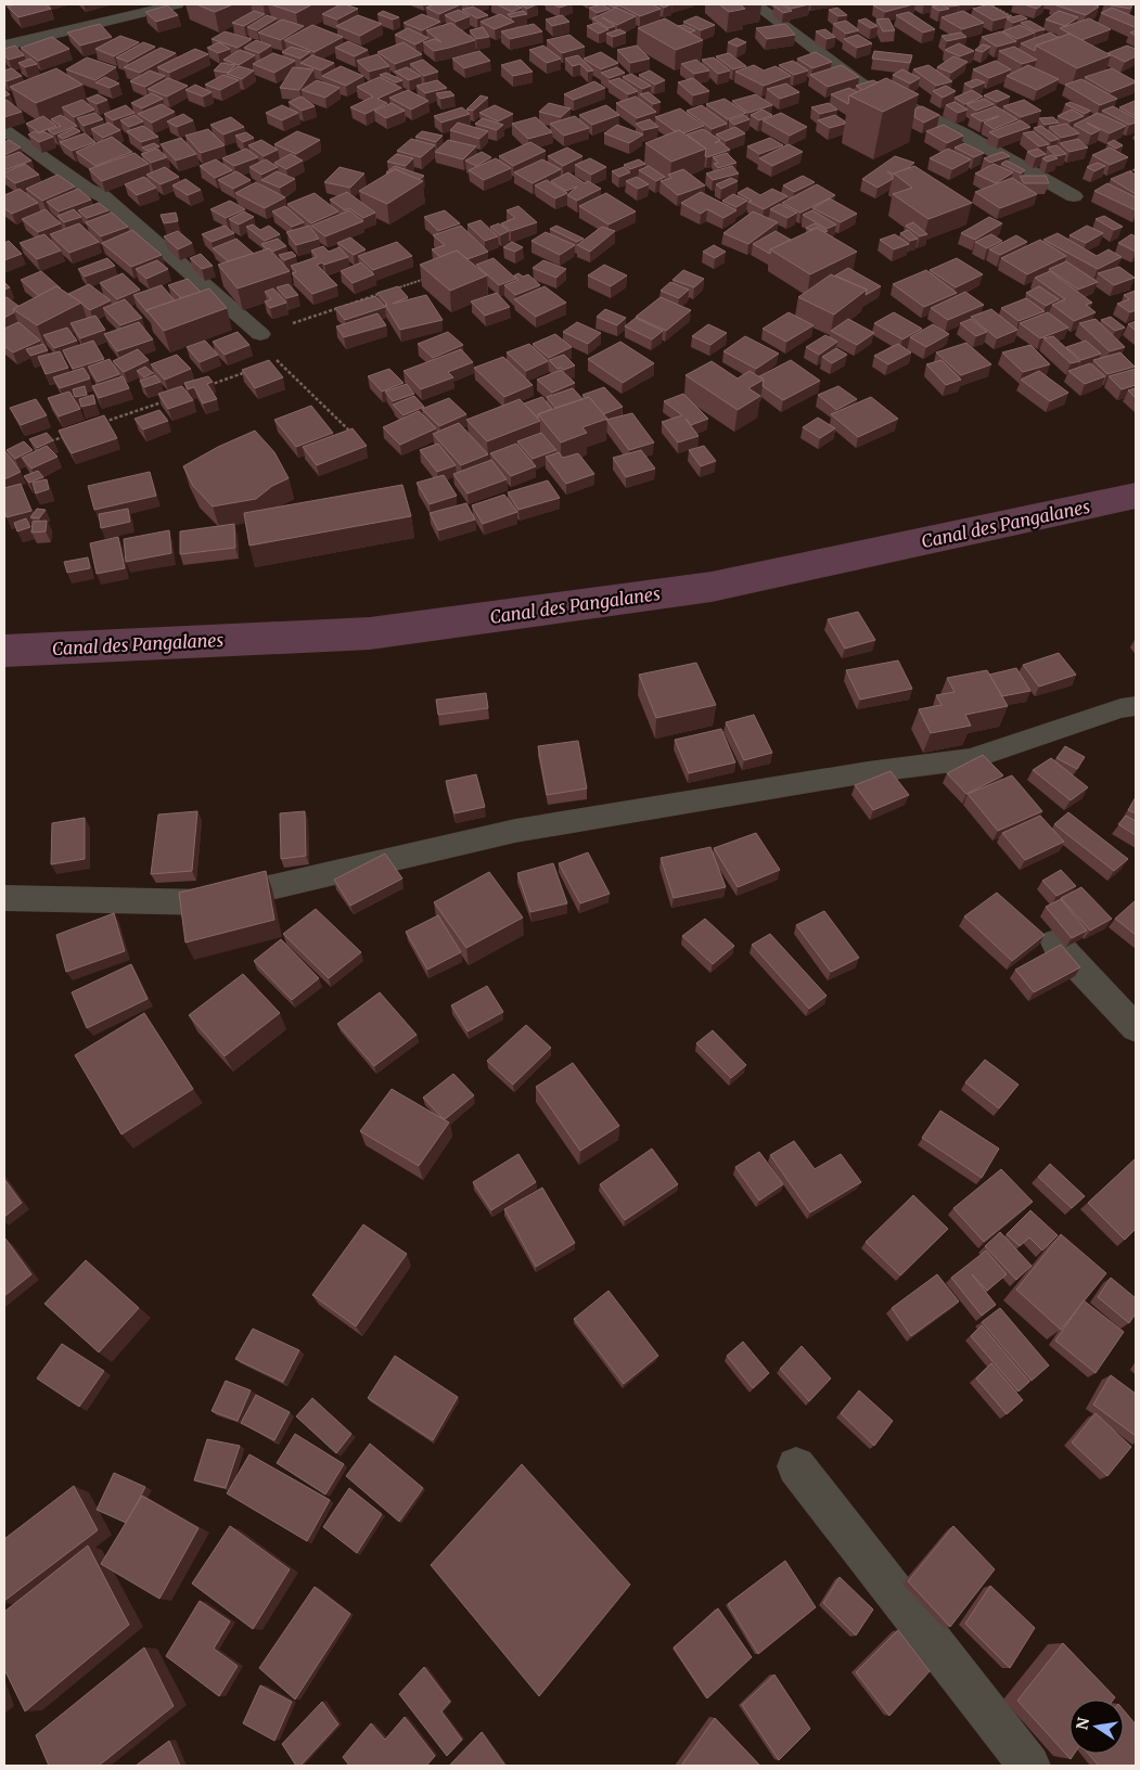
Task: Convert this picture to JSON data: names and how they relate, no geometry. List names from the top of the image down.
{
  "water": ["Canal des Pangalanes"],
  "north": "left"
}
